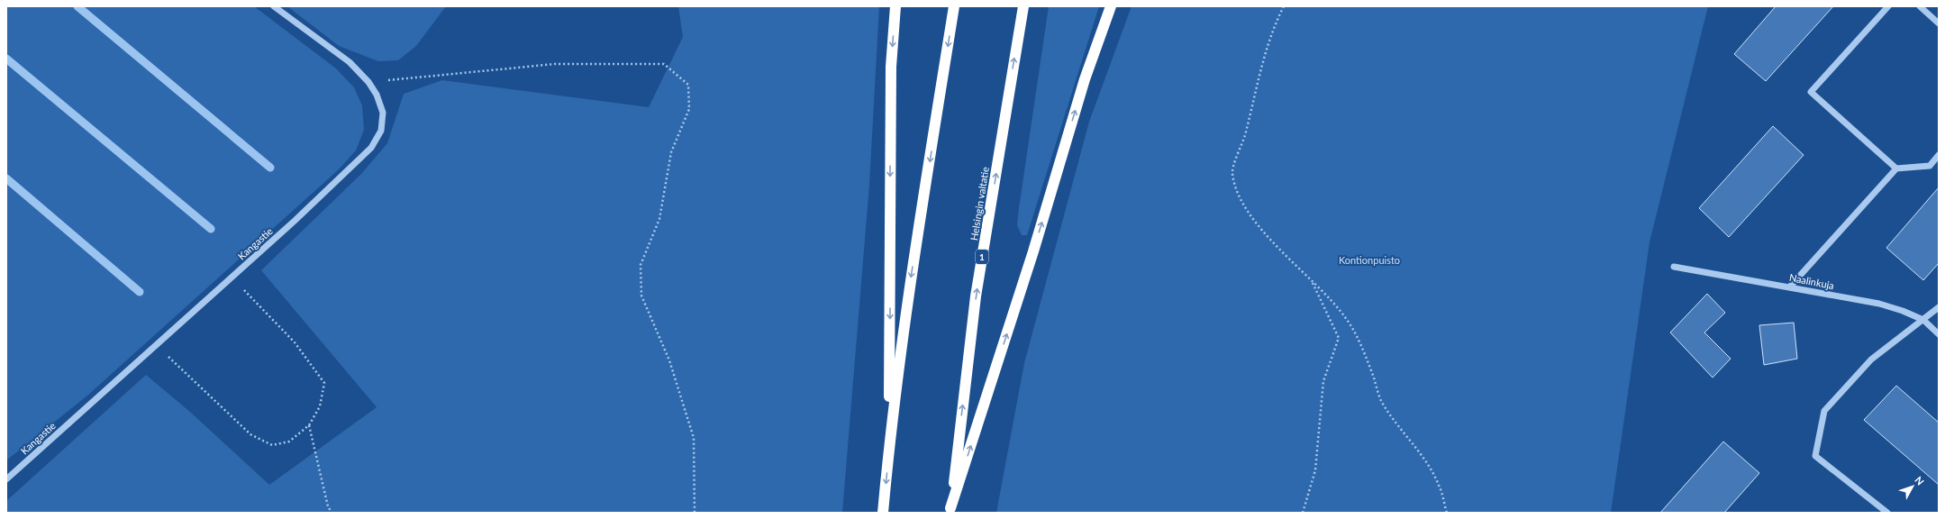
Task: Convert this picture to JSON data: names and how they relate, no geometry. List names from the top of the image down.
{
  "streets": {
    "highway": ["Helsingin valtatie", "1"],
    "street": ["Kangastie", "Naalinkuja"]
  },
  "parks": ["Kontionpuisto"],
  "north": "top right"
}
